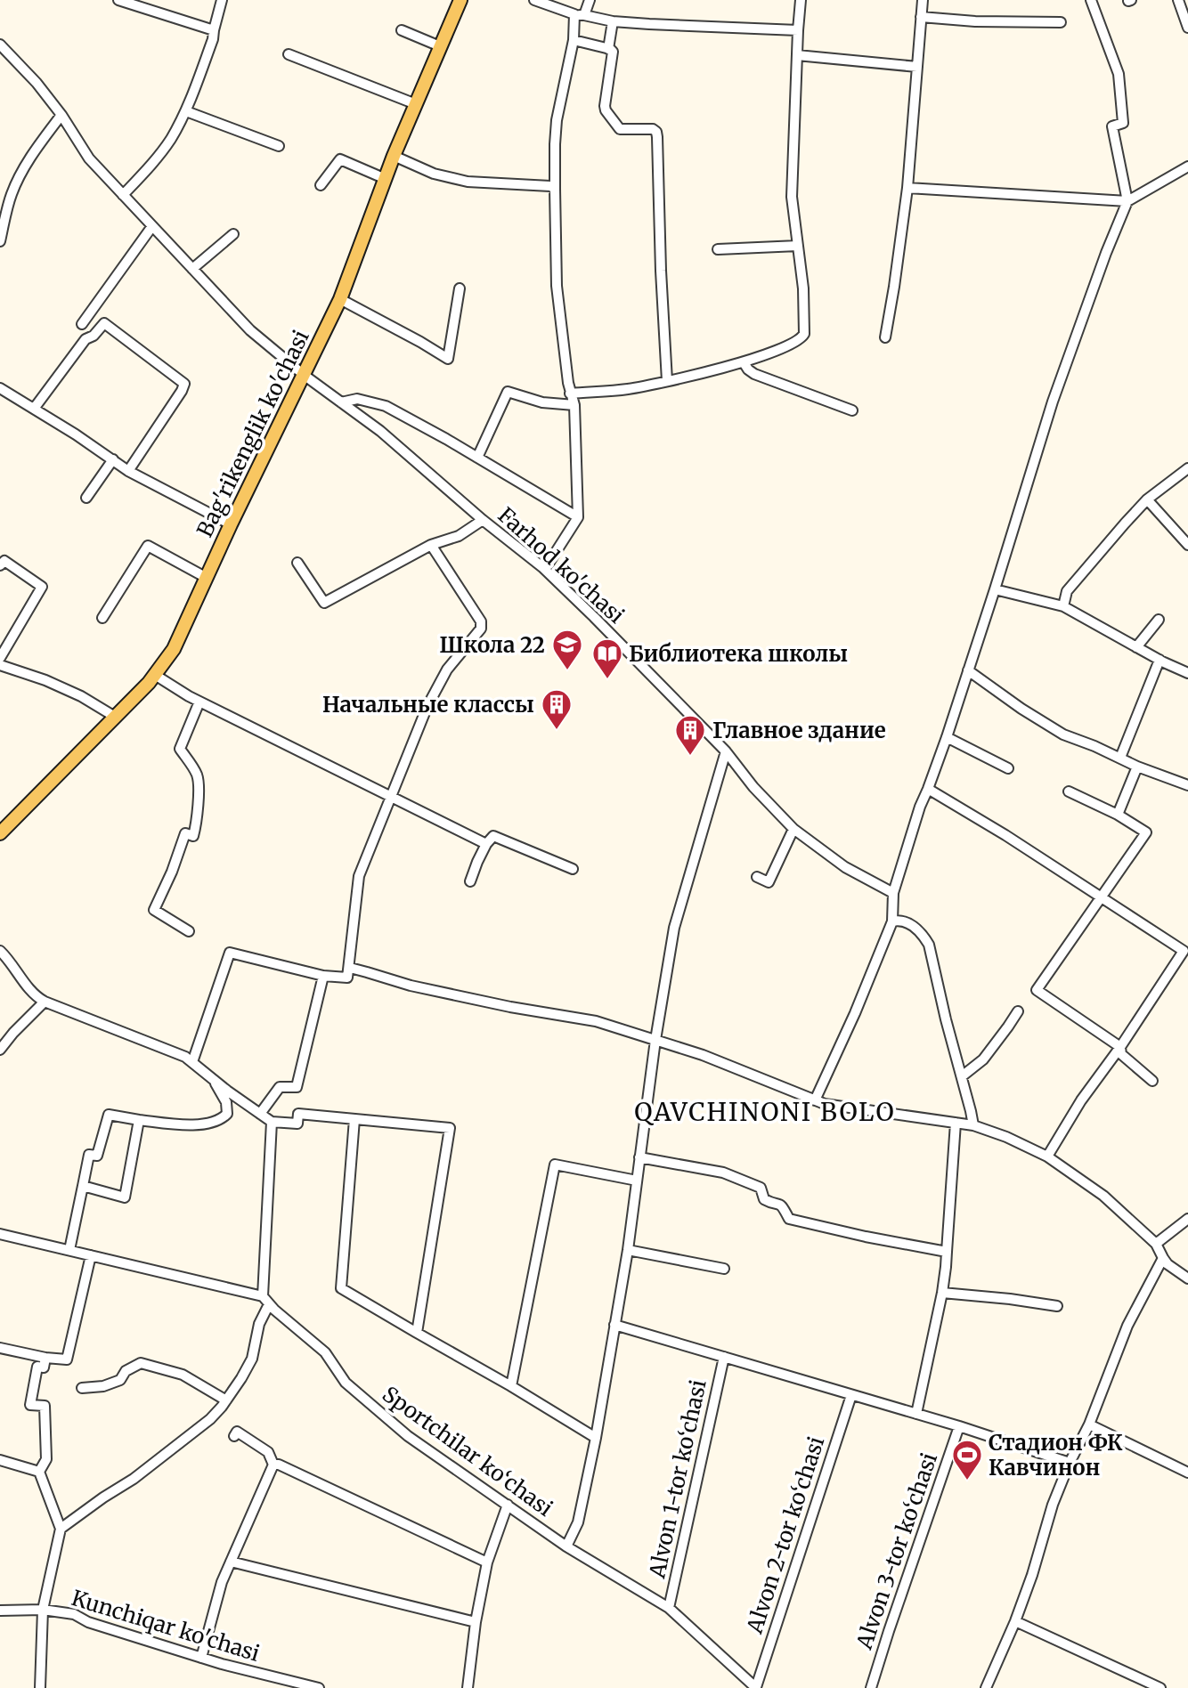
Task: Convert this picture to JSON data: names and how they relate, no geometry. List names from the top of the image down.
{
  "streets": {
    "main road": ["Bag'rikenglik ko'chasi"],
    "street": [
      "Farhod ko'chasi",
      "Sportchilar ko‘chasi",
      "Alvon 1-tor ko‘chasi",
      "Alvon 2-tor ko‘chasi",
      "Alvon 3-tor ko‘chasi",
      "Kunchiqar ko'chasi"
    ]
  },
  "crossings": [
    ["Bag'rikenglik ko'chasi", "Farhod ko'chasi"],
    ["Sportchilar ko‘chasi", "Alvon 1-tor ko‘chasi"],
    ["Sportchilar ko‘chasi", "Alvon 2-tor ko‘chasi"]
  ],
  "districts": ["QAVCHINONI BOLO"],
  "places": {
    "school or university": ["Школа 22"],
    "library": ["Библиотека школы"],
    "building": ["Начальные классы", "Главное здание"],
    "sports": ["Стадион ФК Кавчинон"]
  }
}
